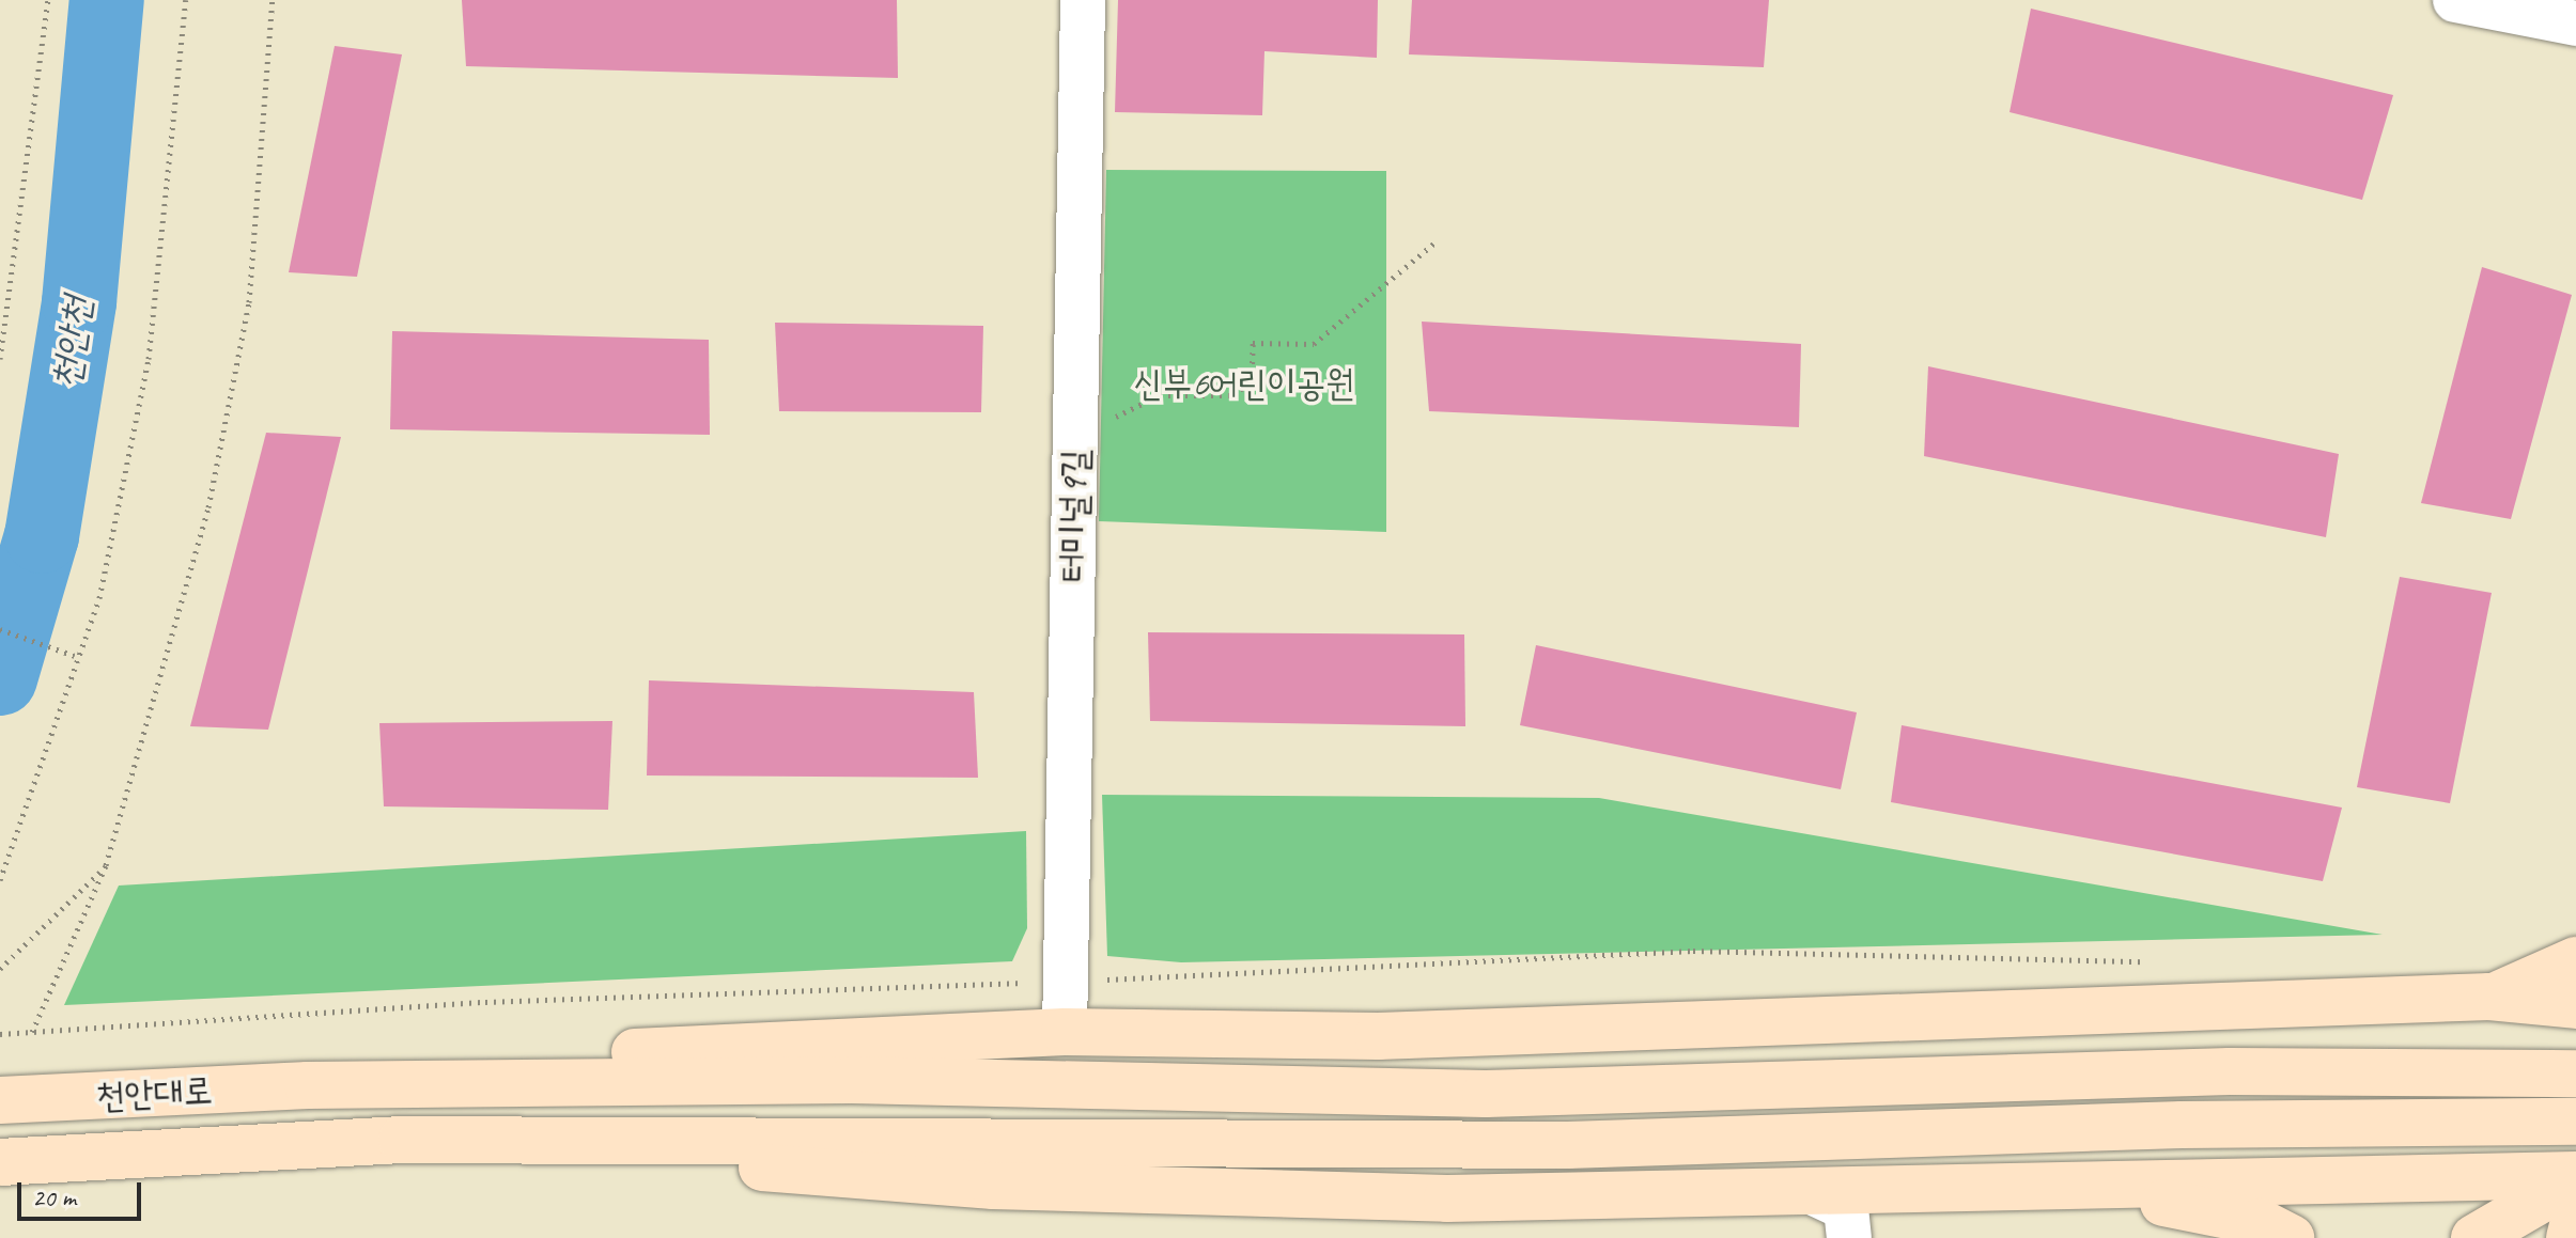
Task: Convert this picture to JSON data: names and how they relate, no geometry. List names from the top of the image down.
{
  "streets": {
    "main road": ["천안대로"],
    "street": ["터미널9길"]
  },
  "water": ["천안천"],
  "parks": ["신부6어린이공원"],
  "scale_bar": "20 m"
}
